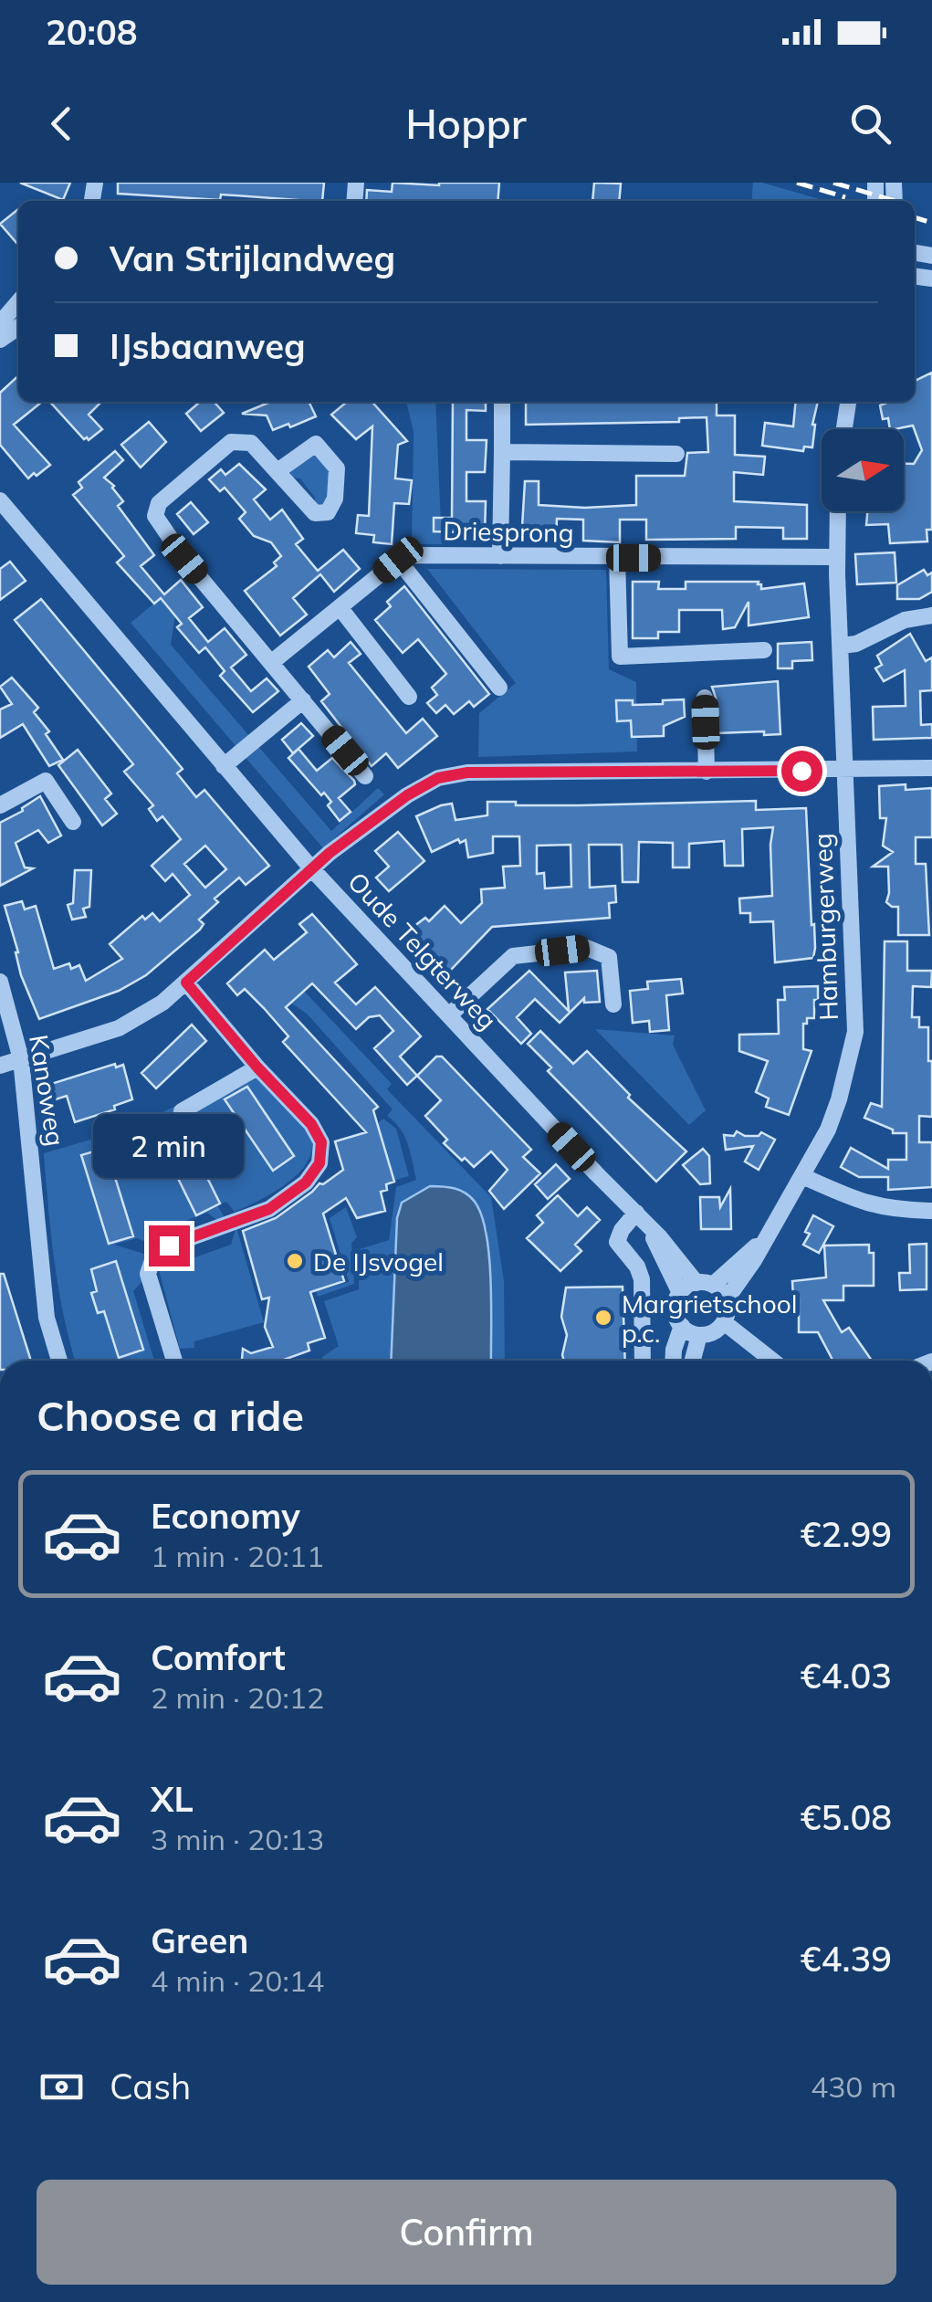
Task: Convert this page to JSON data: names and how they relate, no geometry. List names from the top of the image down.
{
  "streets": {
    "street": [
      "Driesprong",
      "Hamburgerweg",
      "Oude Telgterweg",
      "Kanoweg"
    ]
  },
  "crossings": [
    ["Driesprong", "Hamburgerweg"],
    ["Hamburgerweg", "Oude Telgterweg"]
  ],
  "places": ["De IJsvogel", "Margrietschool p.c."],
  "north": "right",
  "page": {
    "status": "20:08",
    "header": "Hoppr",
    "banner": ["Van Strijlandweg", "IJsbaanweg"],
    "bubble": "2 min",
    "heading": "Choose a ride",
    "list": [
      {
        "name": "Economy",
        "note": "1 min · 20:11",
        "value": "€2.99"
      },
      {
        "name": "Comfort",
        "note": "2 min · 20:12",
        "value": "€4.03"
      },
      {
        "name": "XL",
        "note": "3 min · 20:13",
        "value": "€5.08"
      },
      {
        "name": "Green",
        "note": "4 min · 20:14",
        "value": "€4.39"
      }
    ],
    "pay": ["Cash", "430 m"],
    "buttons": "Confirm"
  }
}
